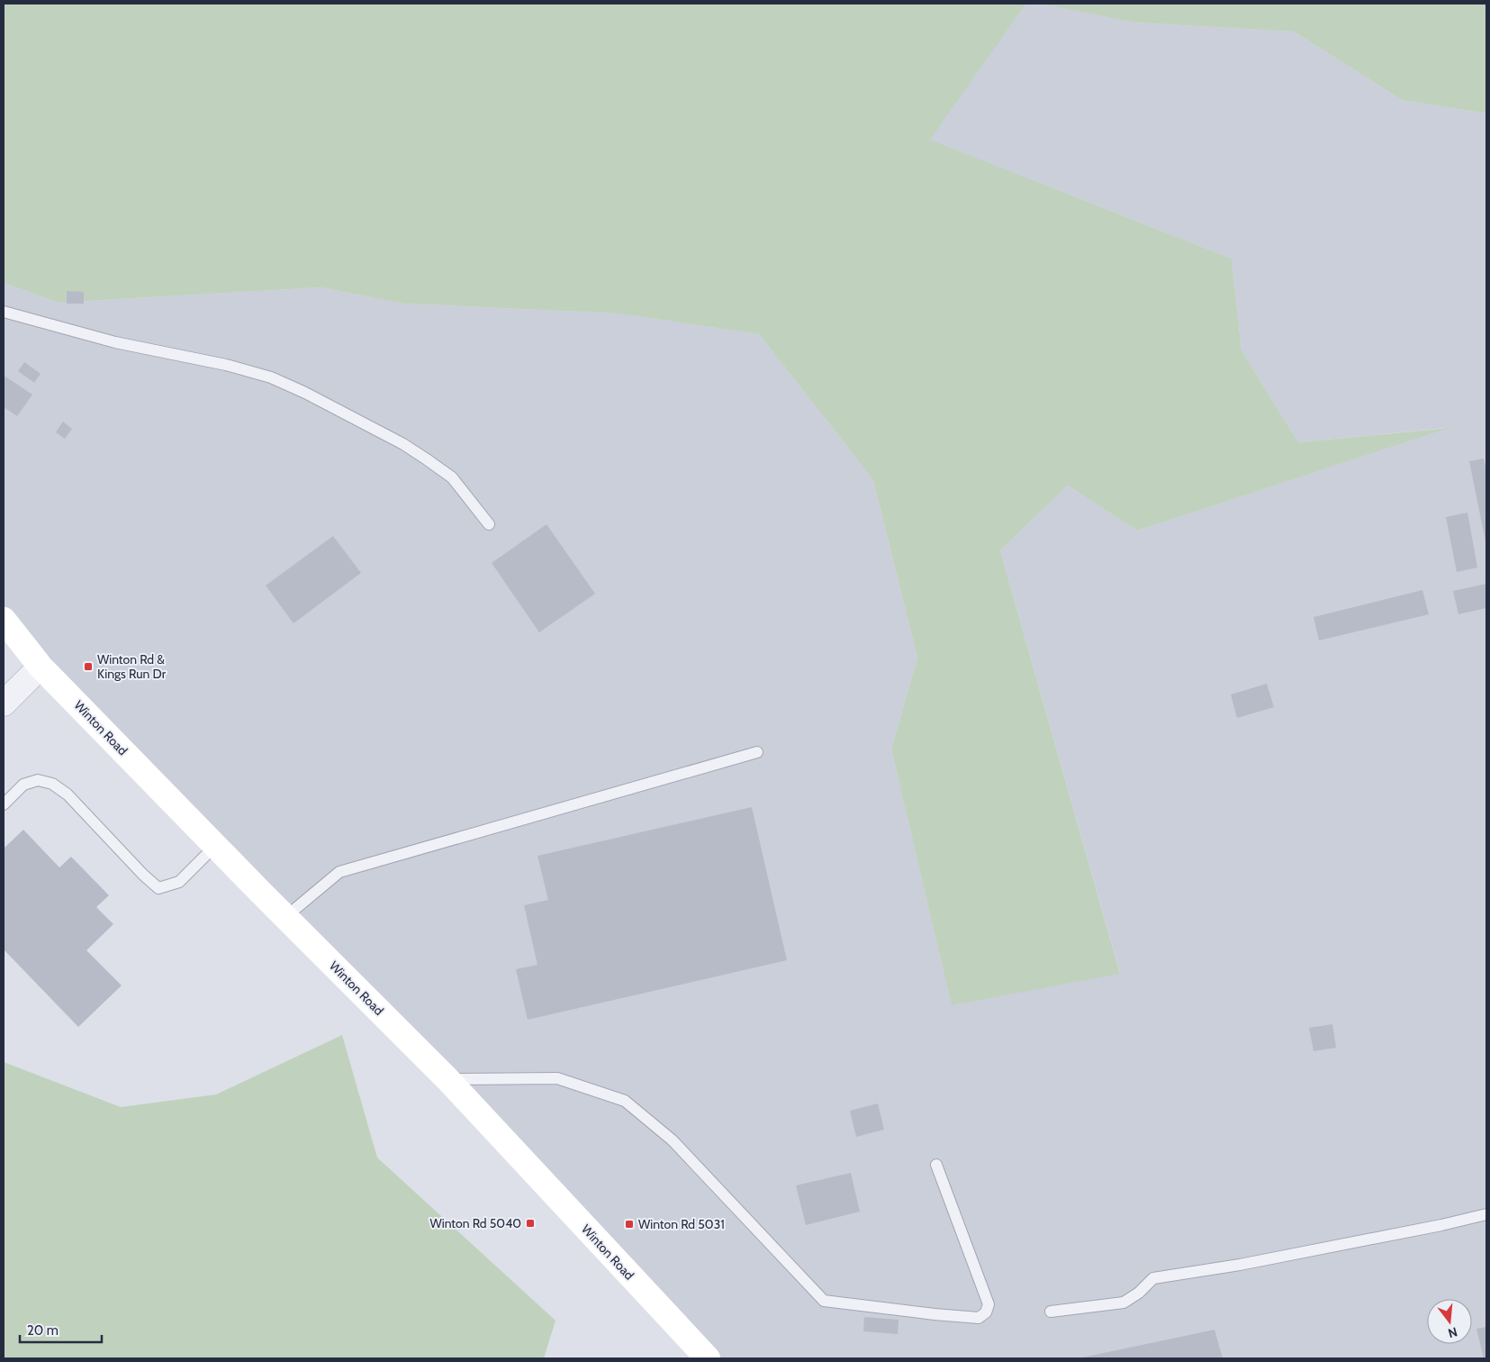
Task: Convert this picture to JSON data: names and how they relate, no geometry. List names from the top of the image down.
{
  "streets": {
    "main road": ["Winton Road"]
  },
  "places": {
    "transit": ["Winton Rd & Kings Run Dr", "Winton Rd 5040", "Winton Rd 5031"]
  },
  "scale_bar": "20 m",
  "north": "bottom"
}
